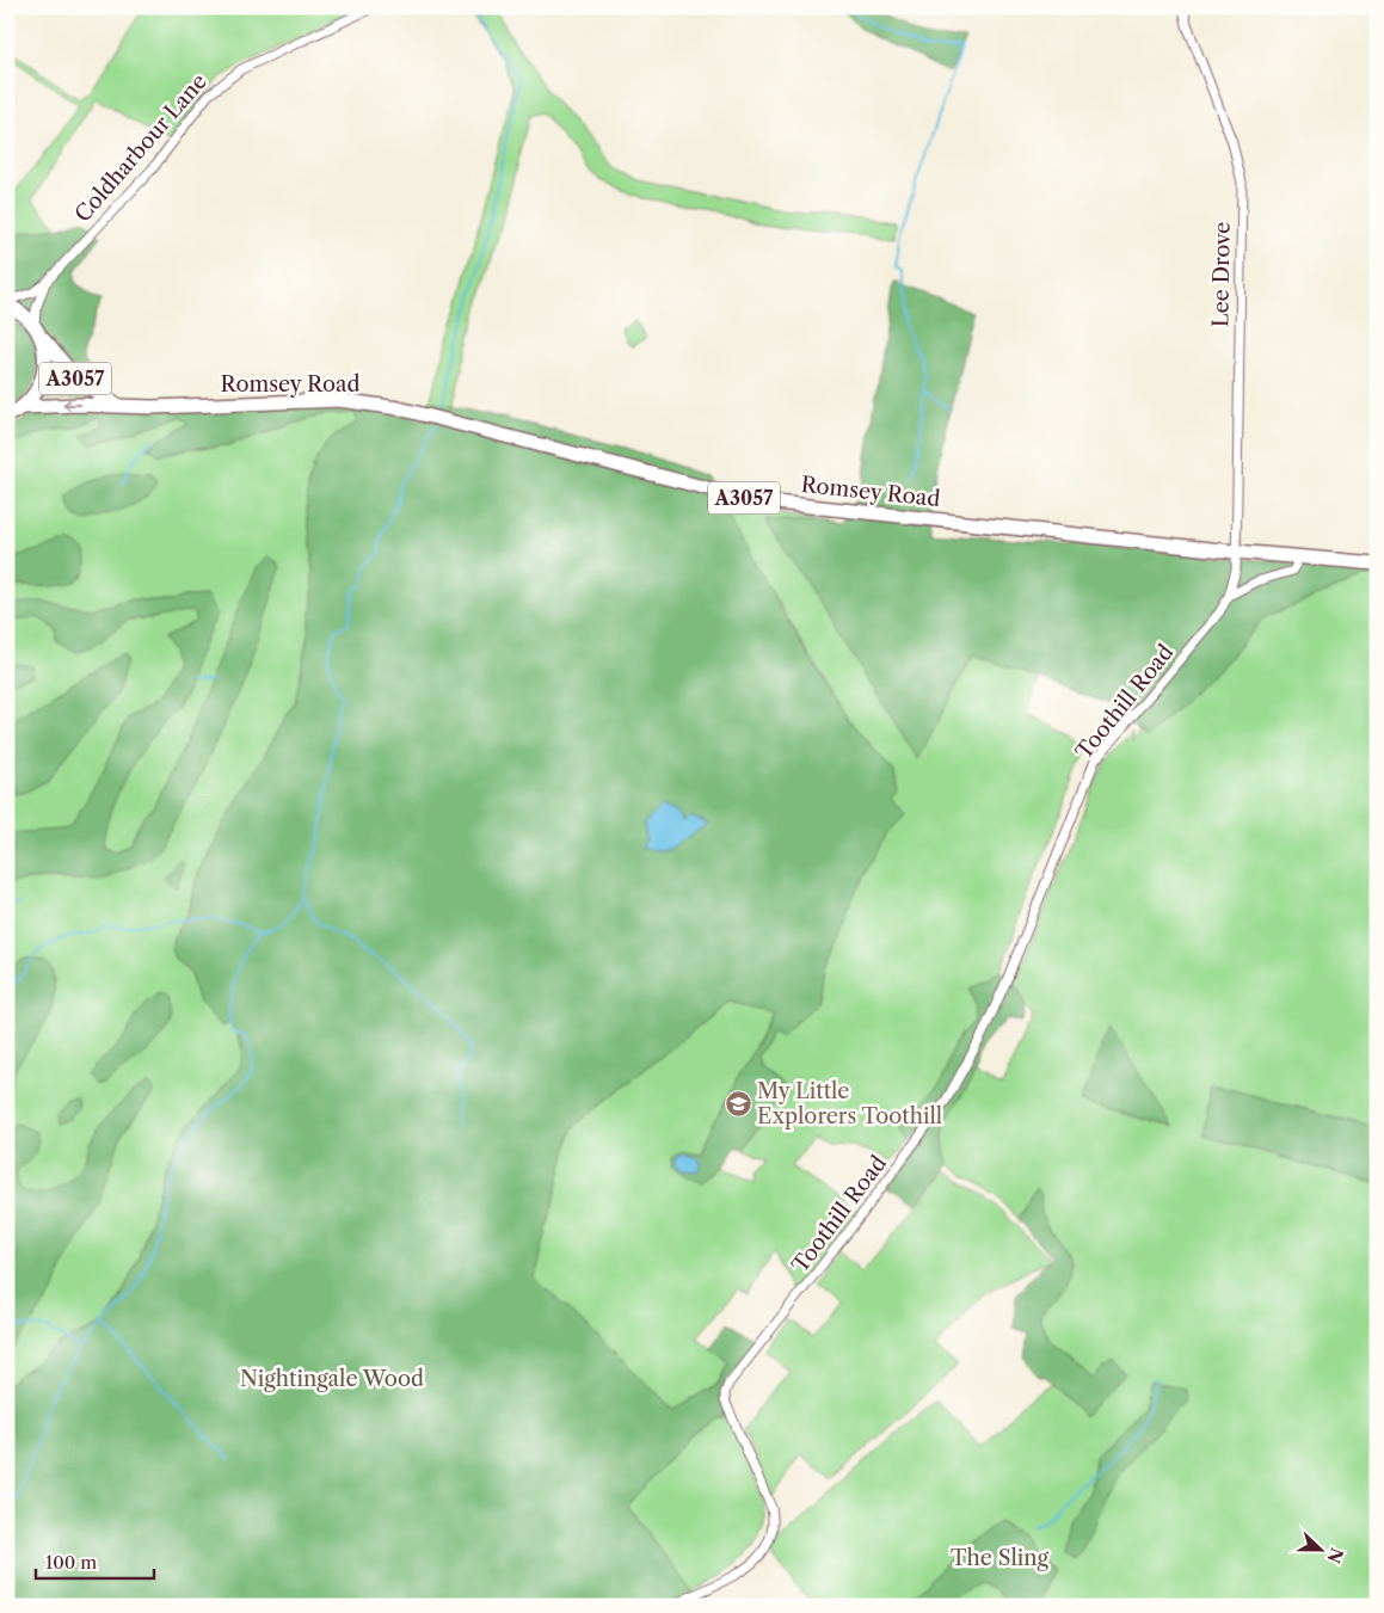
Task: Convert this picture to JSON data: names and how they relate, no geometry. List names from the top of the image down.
{
  "streets": {
    "main road": ["A3057", "Romsey Road"],
    "street": ["Coldharbour Lane", "Lee Drove", "Toothill Road"]
  },
  "crossings": [
    ["Coldharbour Lane", "Romsey Road"],
    ["Lee Drove", "Romsey Road"],
    ["Lee Drove", "Toothill Road"],
    ["Romsey Road", "Toothill Road"]
  ],
  "parks": ["Nightingale Wood", "The Sling"],
  "places": {
    "school or university": ["My Little Explorers Toothill"]
  },
  "scale_bar": "100 m",
  "north": "right"
}
